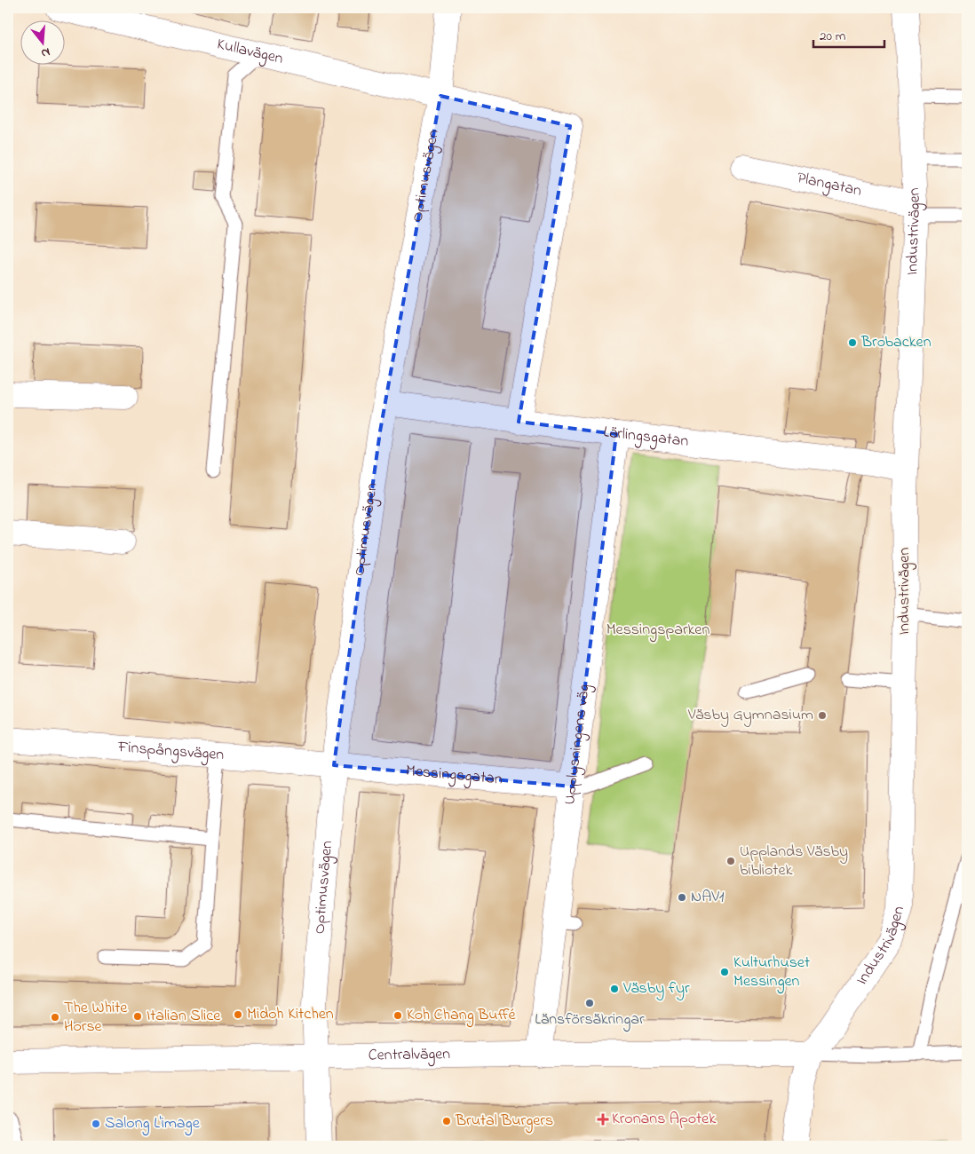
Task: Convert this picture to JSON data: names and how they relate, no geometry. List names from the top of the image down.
{
  "streets": {
    "street": [
      "Kullavägen",
      "Optimusvägen",
      "Plangatan",
      "Industrivägen",
      "Lärlingsgatan",
      "Upplysningens väg",
      "Finspångsvägen",
      "Messingsgatan",
      "Centralvägen"
    ]
  },
  "crossings": [
    ["Kullavägen", "Optimusvägen"],
    ["Optimusvägen", "Lärlingsgatan"],
    ["Optimusvägen", "Finspångsvägen"],
    ["Optimusvägen", "Messingsgatan"],
    ["Optimusvägen", "Centralvägen"],
    ["Plangatan", "Industrivägen"],
    ["Industrivägen", "Lärlingsgatan"],
    ["Industrivägen", "Centralvägen"],
    ["Lärlingsgatan", "Upplysningens väg"],
    ["Upplysningens väg", "Messingsgatan"],
    ["Upplysningens väg", "Centralvägen"],
    ["Finspångsvägen", "Messingsgatan"]
  ],
  "parks": ["Messingsparken"],
  "places": {
    "other": [
      "Brobacken",
      "Väsby Gymnasium",
      "Upplands Väsby bibliotek",
      "NAV1",
      "Kulturhuset Messingen",
      "Väsby fyr",
      "Länsförsäkringar",
      "Midoh Kitchen",
      "Koh Chang Buffé",
      "Italian Slice",
      "The White Horse",
      "Brutal Burgers",
      "Salong L'image"
    ],
    "health": ["Kronans Apotek"]
  },
  "scale_bar": "20 m",
  "north": "bottom"
}
